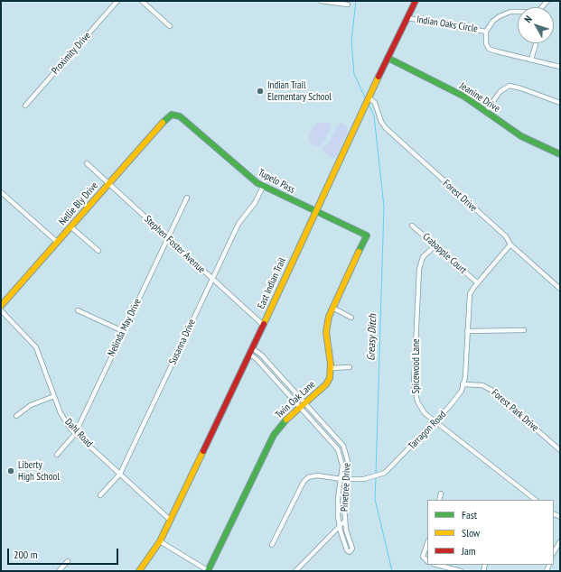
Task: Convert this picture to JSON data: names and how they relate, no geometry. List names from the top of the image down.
{
  "streets": {
    "street": [
      "Indian Oaks Circle",
      "Proximity Drive",
      "Jeanine Drive",
      "Tupelo Pass",
      "Forest Drive",
      "Nellie Bly Drive",
      "Stephen Foster Avenue",
      "Crabapple Court",
      "East Indian Trail",
      "Nelinda May Drive",
      "Susanna Drive",
      "Spicewood Lane",
      "Twin Oak Lane",
      "Forest Park Drive",
      "Tarragon Road",
      "Dahl Road",
      "Pinetree Drive"
    ]
  },
  "crossings": [
    ["Indian Oaks Circle", "East Indian Trail"],
    ["Jeanine Drive", "East Indian Trail"],
    ["Tupelo Pass", "Nellie Bly Drive"],
    ["Tupelo Pass", "East Indian Trail"],
    ["Tupelo Pass", "Susanna Drive"],
    ["Tupelo Pass", "Twin Oak Lane"],
    ["Forest Drive", "East Indian Trail"],
    ["Forest Drive", "Tarragon Road"],
    ["Nellie Bly Drive", "Stephen Foster Avenue"],
    ["Stephen Foster Avenue", "East Indian Trail"],
    ["Stephen Foster Avenue", "Nelinda May Drive"],
    ["Stephen Foster Avenue", "Susanna Drive"],
    ["Crabapple Court", "Spicewood Lane"],
    ["Crabapple Court", "Tarragon Road"],
    ["East Indian Trail", "Dahl Road"],
    ["East Indian Trail", "Pinetree Drive"],
    ["Nelinda May Drive", "Dahl Road"],
    ["Susanna Drive", "Dahl Road"],
    ["Spicewood Lane", "Tarragon Road"],
    ["Twin Oak Lane", "Pinetree Drive"],
    ["Forest Park Drive", "Tarragon Road"],
    ["Tarragon Road", "Pinetree Drive"]
  ],
  "water": ["Greasy Ditch"],
  "places": ["Indian Trail Elementary School", "Liberty High School"],
  "legend": ["Fast", "Slow", "Jam"],
  "scale_bar": "200 m",
  "north": "top left"
}
